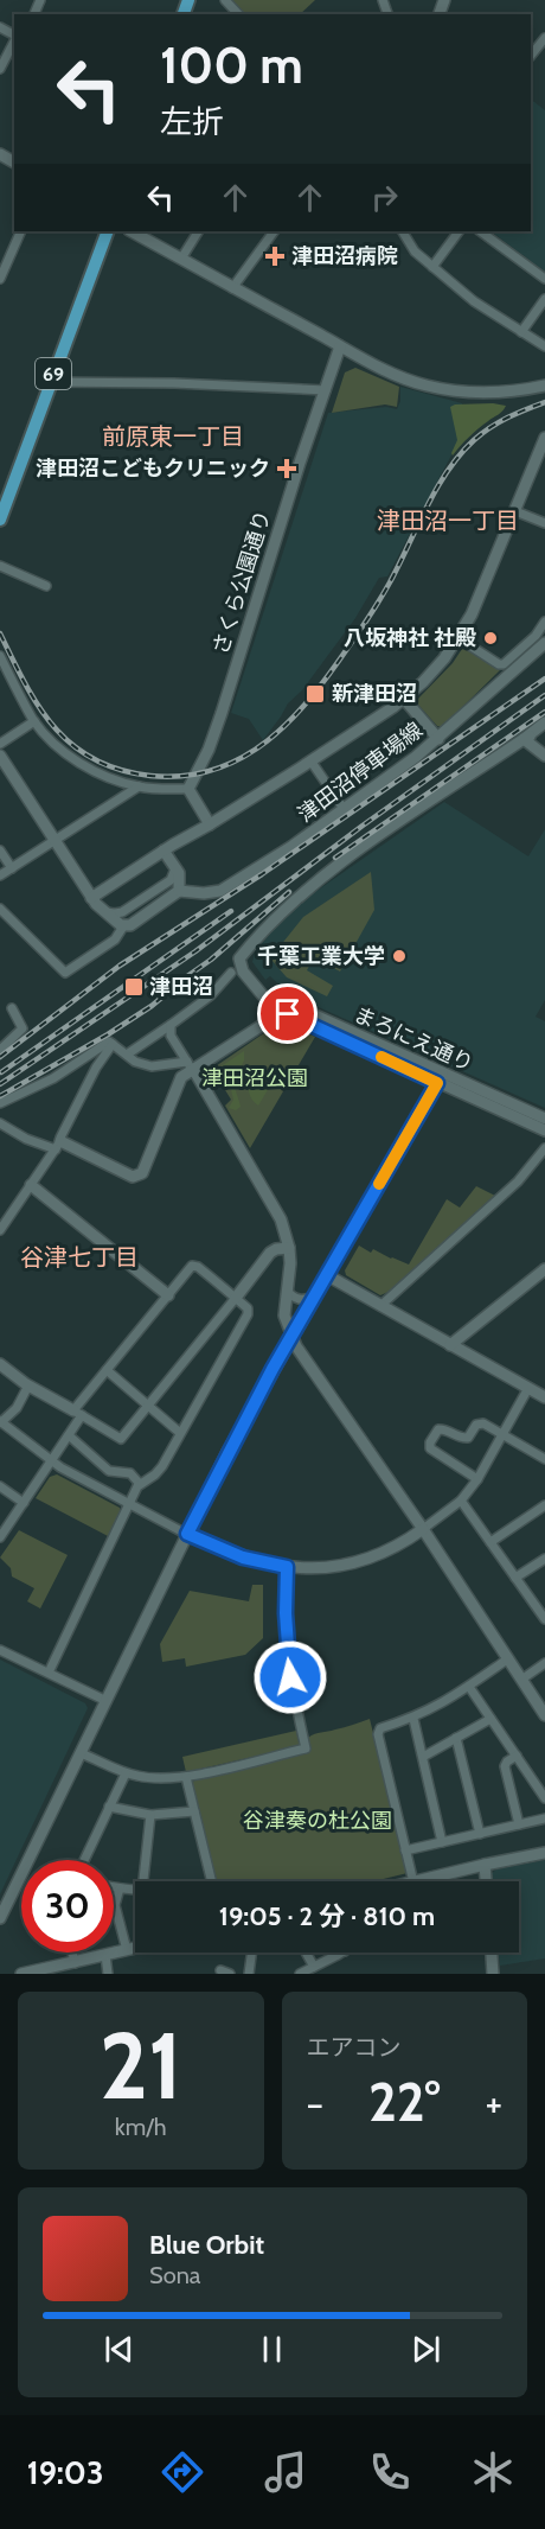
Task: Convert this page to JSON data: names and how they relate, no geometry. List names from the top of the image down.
{
  "streets": {
    "main road": ["69"],
    "street": ["さくら公園通り", "津田沼停車場線", "まろにえ通り"]
  },
  "districts": ["前原東一丁目", "津田沼一丁目", "谷津七丁目"],
  "parks": ["津田沼公園", "谷津奏の杜公園"],
  "places": {
    "health": ["津田沼病院", "津田沼こどもクリニック"],
    "other": ["八坂神社 社殿", "千葉工業大学"],
    "transit": ["新津田沼", "津田沼"]
  },
  "page": {
    "turn": ["100 m", "左折"],
    "limit": "30",
    "trip": "19:05 · 2 分 · 810 m",
    "tile": [
      ["21", "km/h"],
      "エアコン"
    ],
    "heat": ["−", "22°", "+"],
    "song": ["Blue Orbit", "Sona"],
    "tabs": "19:03"
  }
}
